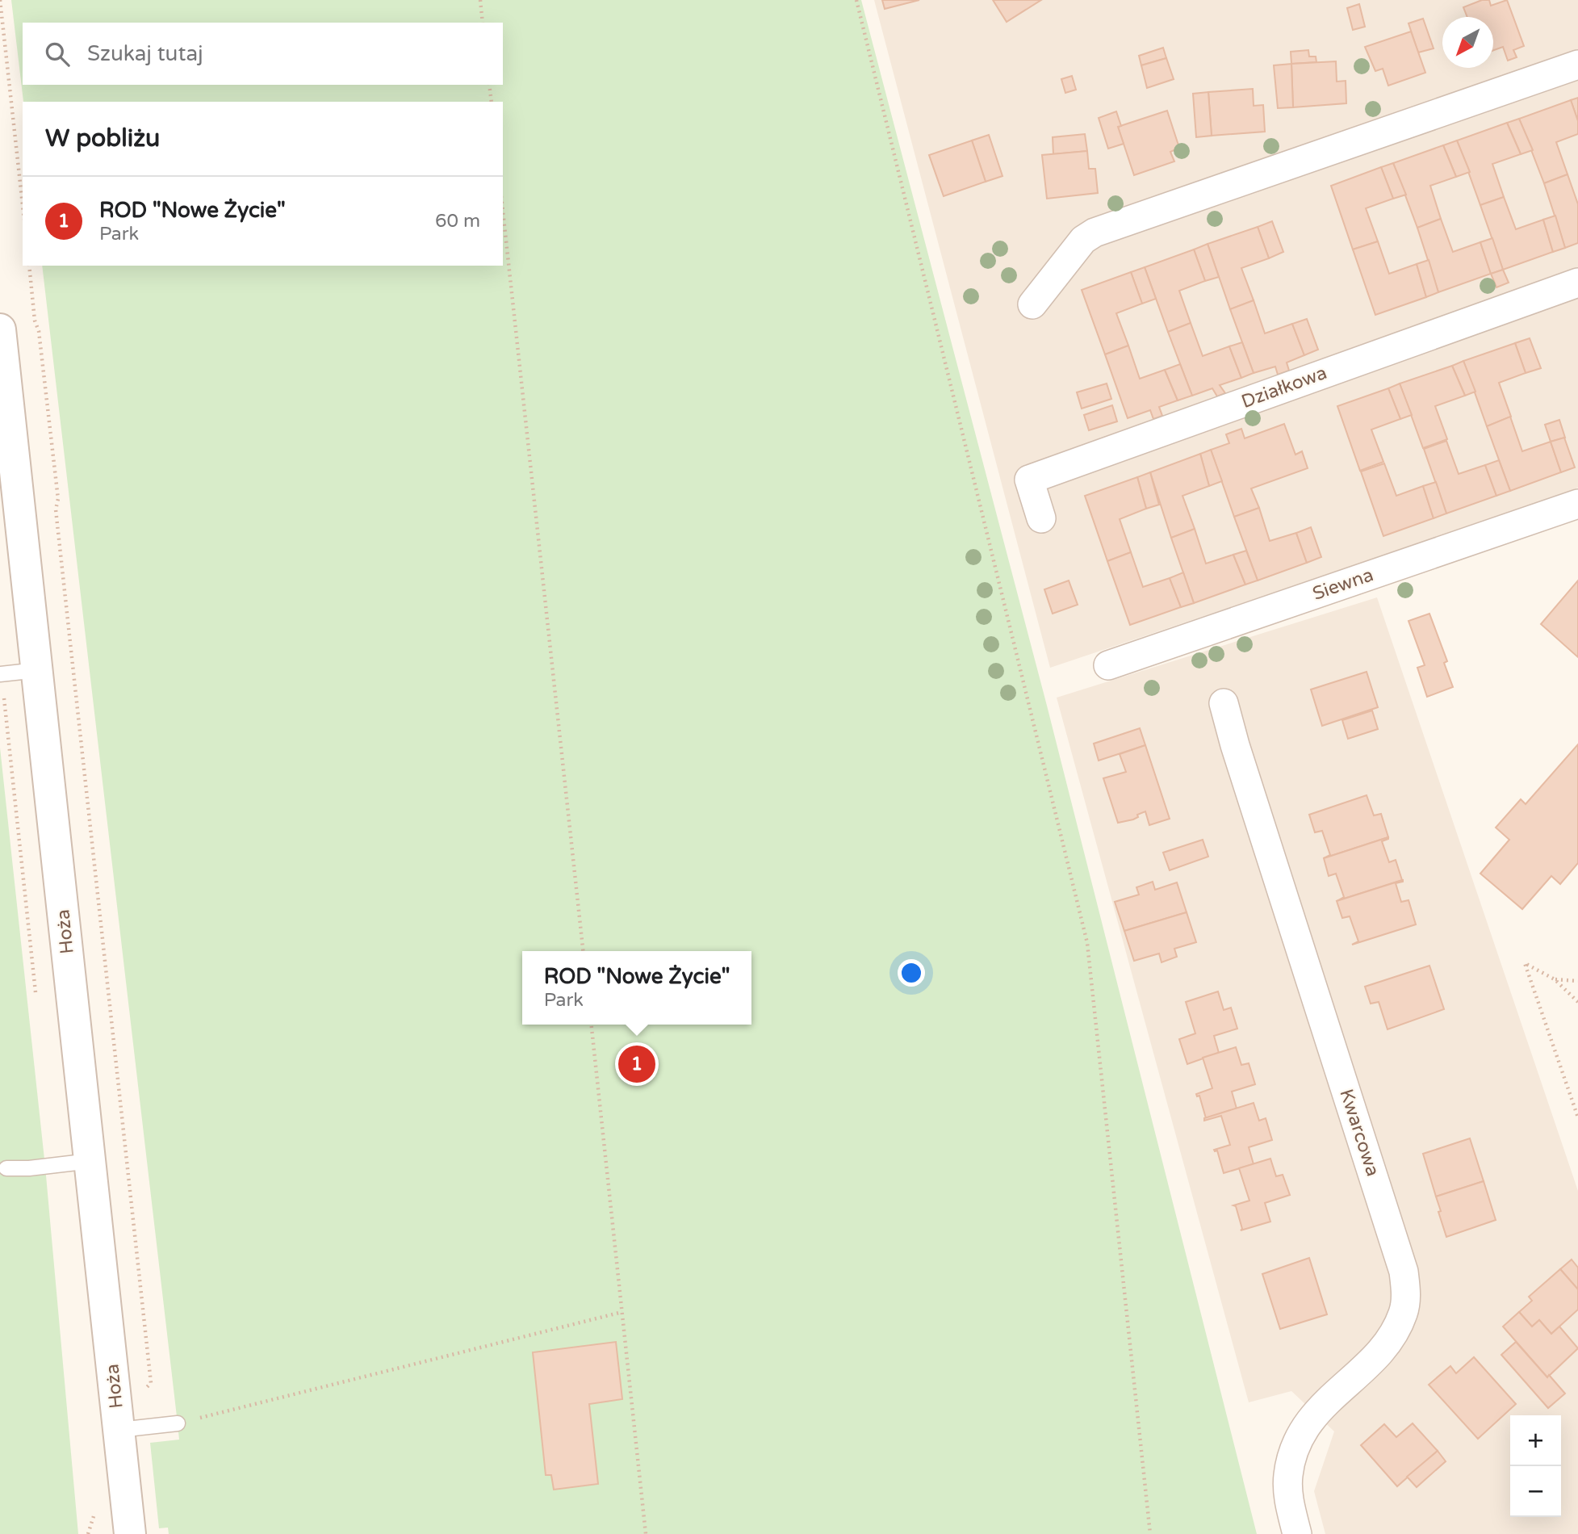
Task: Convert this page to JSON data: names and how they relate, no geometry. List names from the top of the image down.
{
  "streets": {
    "street": [
      "Działkowa",
      "Siewna",
      "Hoża",
      "Kwarcowa"
    ]
  },
  "north": "bottom left",
  "page": {
    "search": "Szukaj tutaj",
    "heading": "W pobliżu",
    "list": [
      {
        "mark": "1",
        "name": "ROD \"Nowe Życie\"",
        "note": "Park",
        "value": "60 m"
      }
    ],
    "popup": ["ROD \"Nowe Życie\"", "Park"],
    "pins": "1",
    "map_buttons": ["+", "−"]
  }
}
